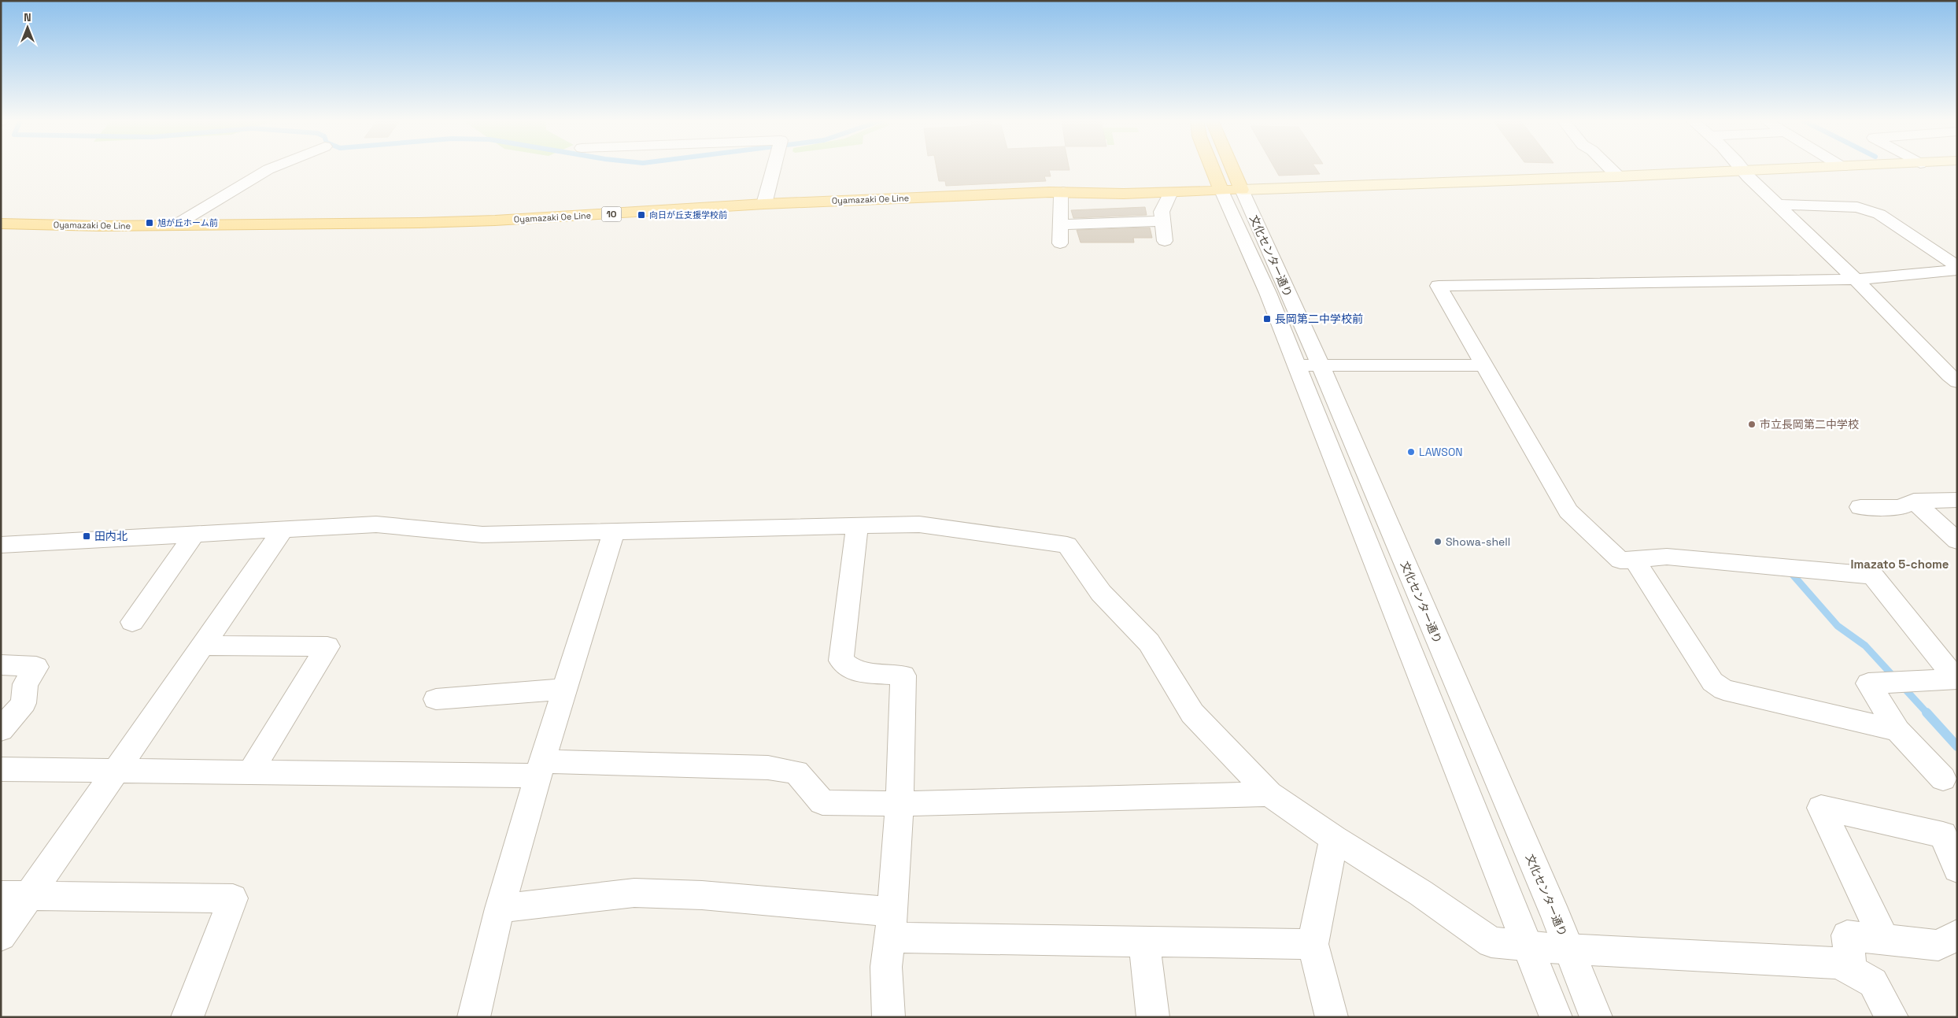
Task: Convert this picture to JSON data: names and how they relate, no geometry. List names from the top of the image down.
{
  "streets": {
    "main road": ["Oyamazaki Oe Line", "10"],
    "street": ["文化センター通り"]
  },
  "crossings": [
    ["Oyamazaki Oe Line", "文化センター通り"]
  ],
  "districts": ["Imazato 5-chome"],
  "places": {
    "transit": [
      "向日が丘支援学校前",
      "旭が丘ホーム前",
      "長岡第二中学校前",
      "田内北"
    ],
    "other": ["市立長岡第二中学校", "LAWSON", "Showa-shell"]
  },
  "north": "top"
}
